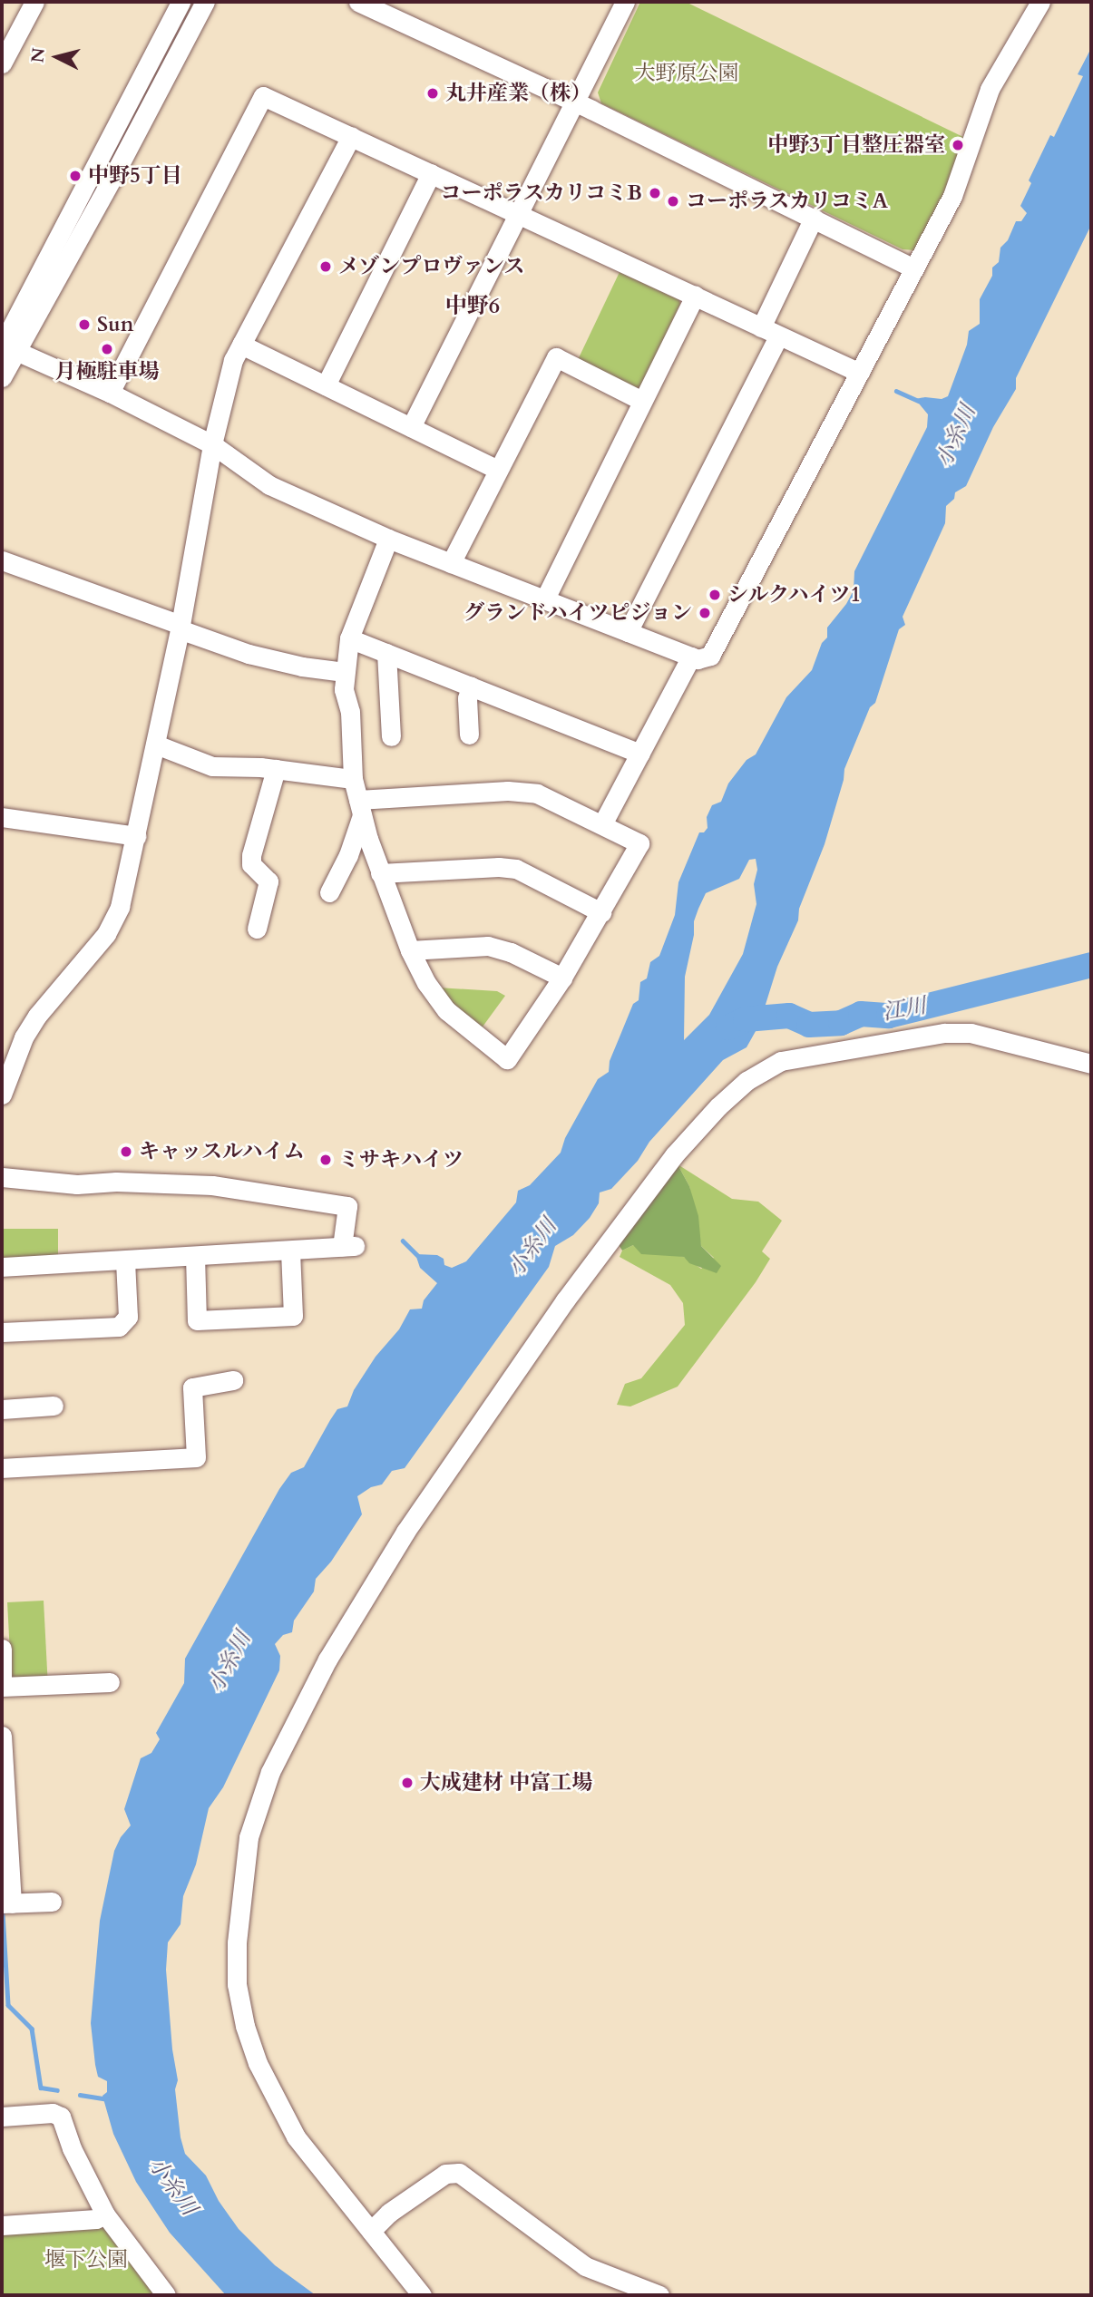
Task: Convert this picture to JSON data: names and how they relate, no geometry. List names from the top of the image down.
{
  "districts": ["中野6"],
  "water": ["小糸川", "江川"],
  "parks": ["大野原公園", "堰下公園"],
  "places": [
    "丸井産業（株）",
    "中野3丁目整圧器室",
    "中野5丁目",
    "コーポラスカリコミB",
    "コーポラスカリコミA",
    "メゾンプロヴァンス",
    "Sun",
    "月極駐車場",
    "シルクハイツ1",
    "グランドハイツピジョン",
    "キャッスルハイム",
    "ミサキハイツ",
    "大成建材 中富工場"
  ],
  "north": "left"
}
